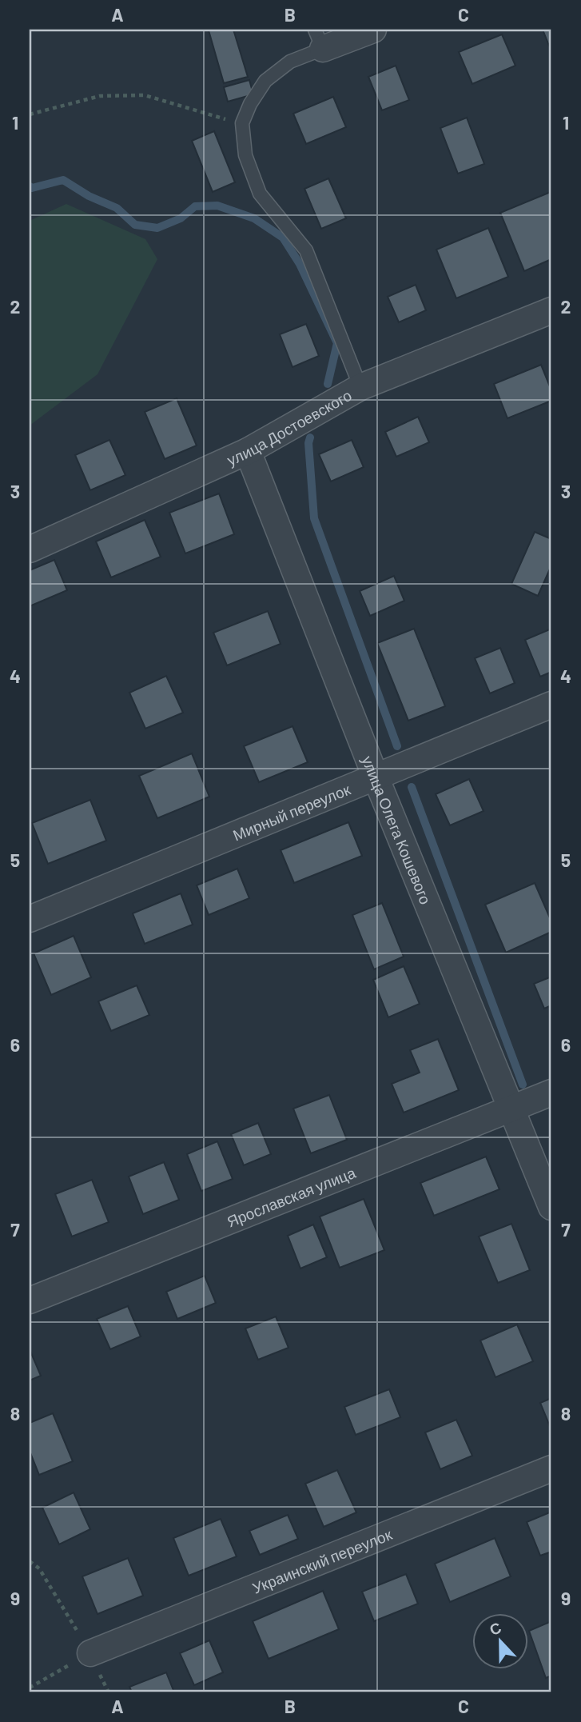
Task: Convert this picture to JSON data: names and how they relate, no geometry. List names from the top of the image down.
{
  "streets": {
    "street": [
      "улица Достоевского",
      "Мирный переулок",
      "улица Олега Кошевого",
      "Ярославская улица",
      "Украинский переулок"
    ]
  },
  "crossings": [
    ["улица Достоевского", "улица Олега Кошевого"],
    ["Мирный переулок", "улица Олега Кошевого"],
    ["улица Олега Кошевого", "Ярославская улица"]
  ],
  "north": "top",
  "grid": {
    "columns": ["A", "B", "C"],
    "rows": [
      "1",
      "2",
      "3",
      "4",
      "5",
      "6",
      "7",
      "8",
      "9"
    ]
  }
}
